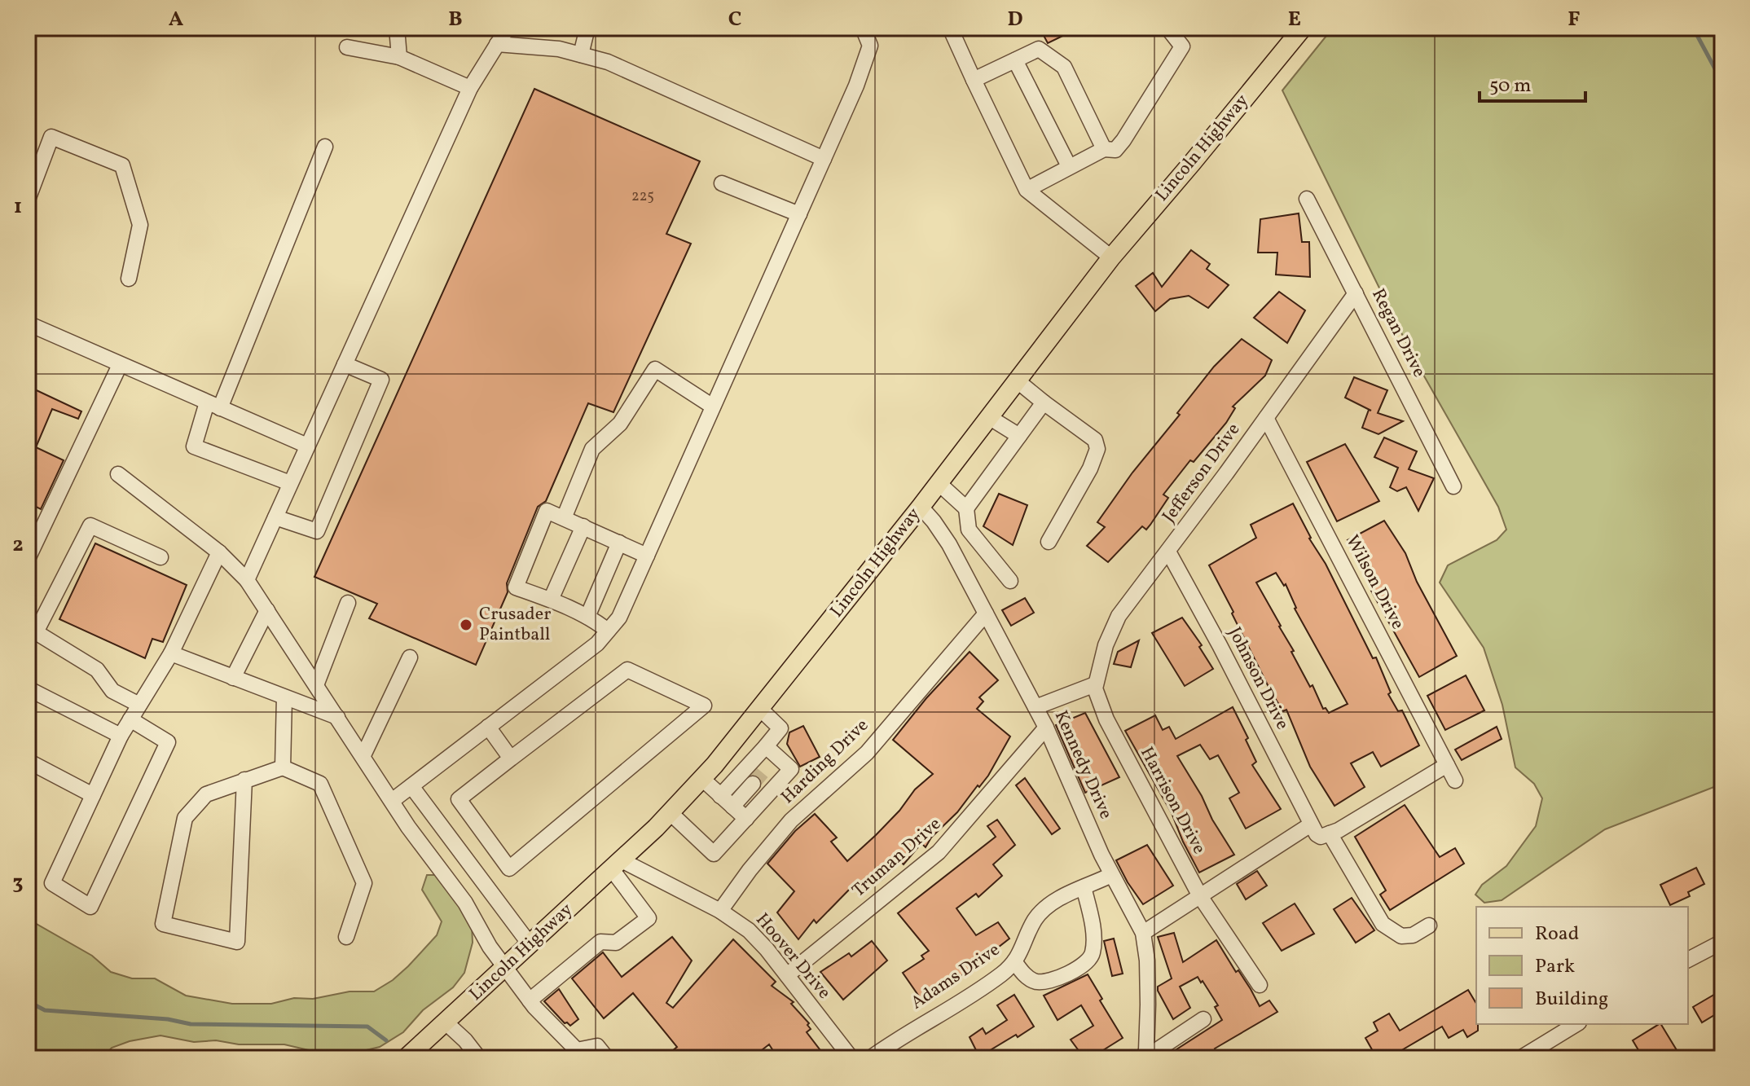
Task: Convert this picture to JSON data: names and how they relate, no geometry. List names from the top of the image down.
{
  "streets": {
    "main road": ["Lincoln Highway"],
    "street": [
      "Regan Drive",
      "Jefferson Drive",
      "Wilson Drive",
      "Johnson Drive",
      "Harding Drive",
      "Kennedy Drive",
      "Harrison Drive",
      "Truman Drive",
      "Hoover Drive",
      "Adams Drive"
    ]
  },
  "crossings": [
    ["Lincoln Highway", "Kennedy Drive"],
    ["Lincoln Highway", "Hoover Drive"],
    ["Regan Drive", "Jefferson Drive"],
    ["Jefferson Drive", "Wilson Drive"],
    ["Jefferson Drive", "Johnson Drive"],
    ["Jefferson Drive", "Harrison Drive"],
    ["Harding Drive", "Kennedy Drive"],
    ["Harding Drive", "Hoover Drive"],
    ["Kennedy Drive", "Truman Drive"],
    ["Kennedy Drive", "Adams Drive"],
    ["Truman Drive", "Hoover Drive"]
  ],
  "places": ["Crusader Paintball"],
  "house_numbers": ["225"],
  "legend": ["Road", "Park", "Building"],
  "scale_bar": "50 m",
  "grid": {
    "columns": [
      "A",
      "B",
      "C",
      "D",
      "E",
      "F"
    ],
    "rows": ["1", "2", "3"]
  }
}
